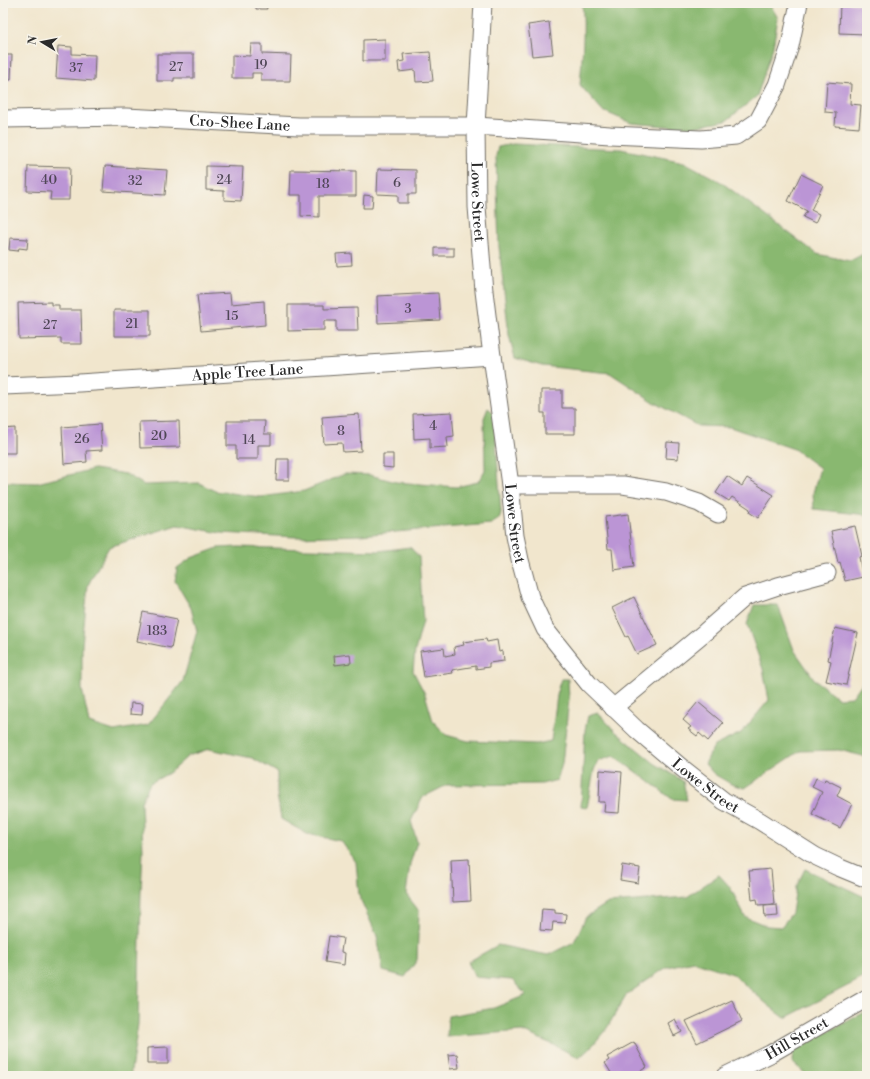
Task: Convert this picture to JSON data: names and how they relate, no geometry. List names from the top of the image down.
{
  "streets": {
    "street": [
      "Cro-Shee Lane",
      "Lowe Street",
      "Apple Tree Lane",
      "Hill Street"
    ]
  },
  "crossings": [
    ["Cro-Shee Lane", "Lowe Street"],
    ["Lowe Street", "Apple Tree Lane"]
  ],
  "house_numbers": [
    "19",
    "27",
    "37",
    "40",
    "24",
    "32",
    "6",
    "18",
    "3",
    "15",
    "21",
    "27",
    "4",
    "8",
    "20",
    "26",
    "14",
    "183"
  ],
  "north": "left"
}
